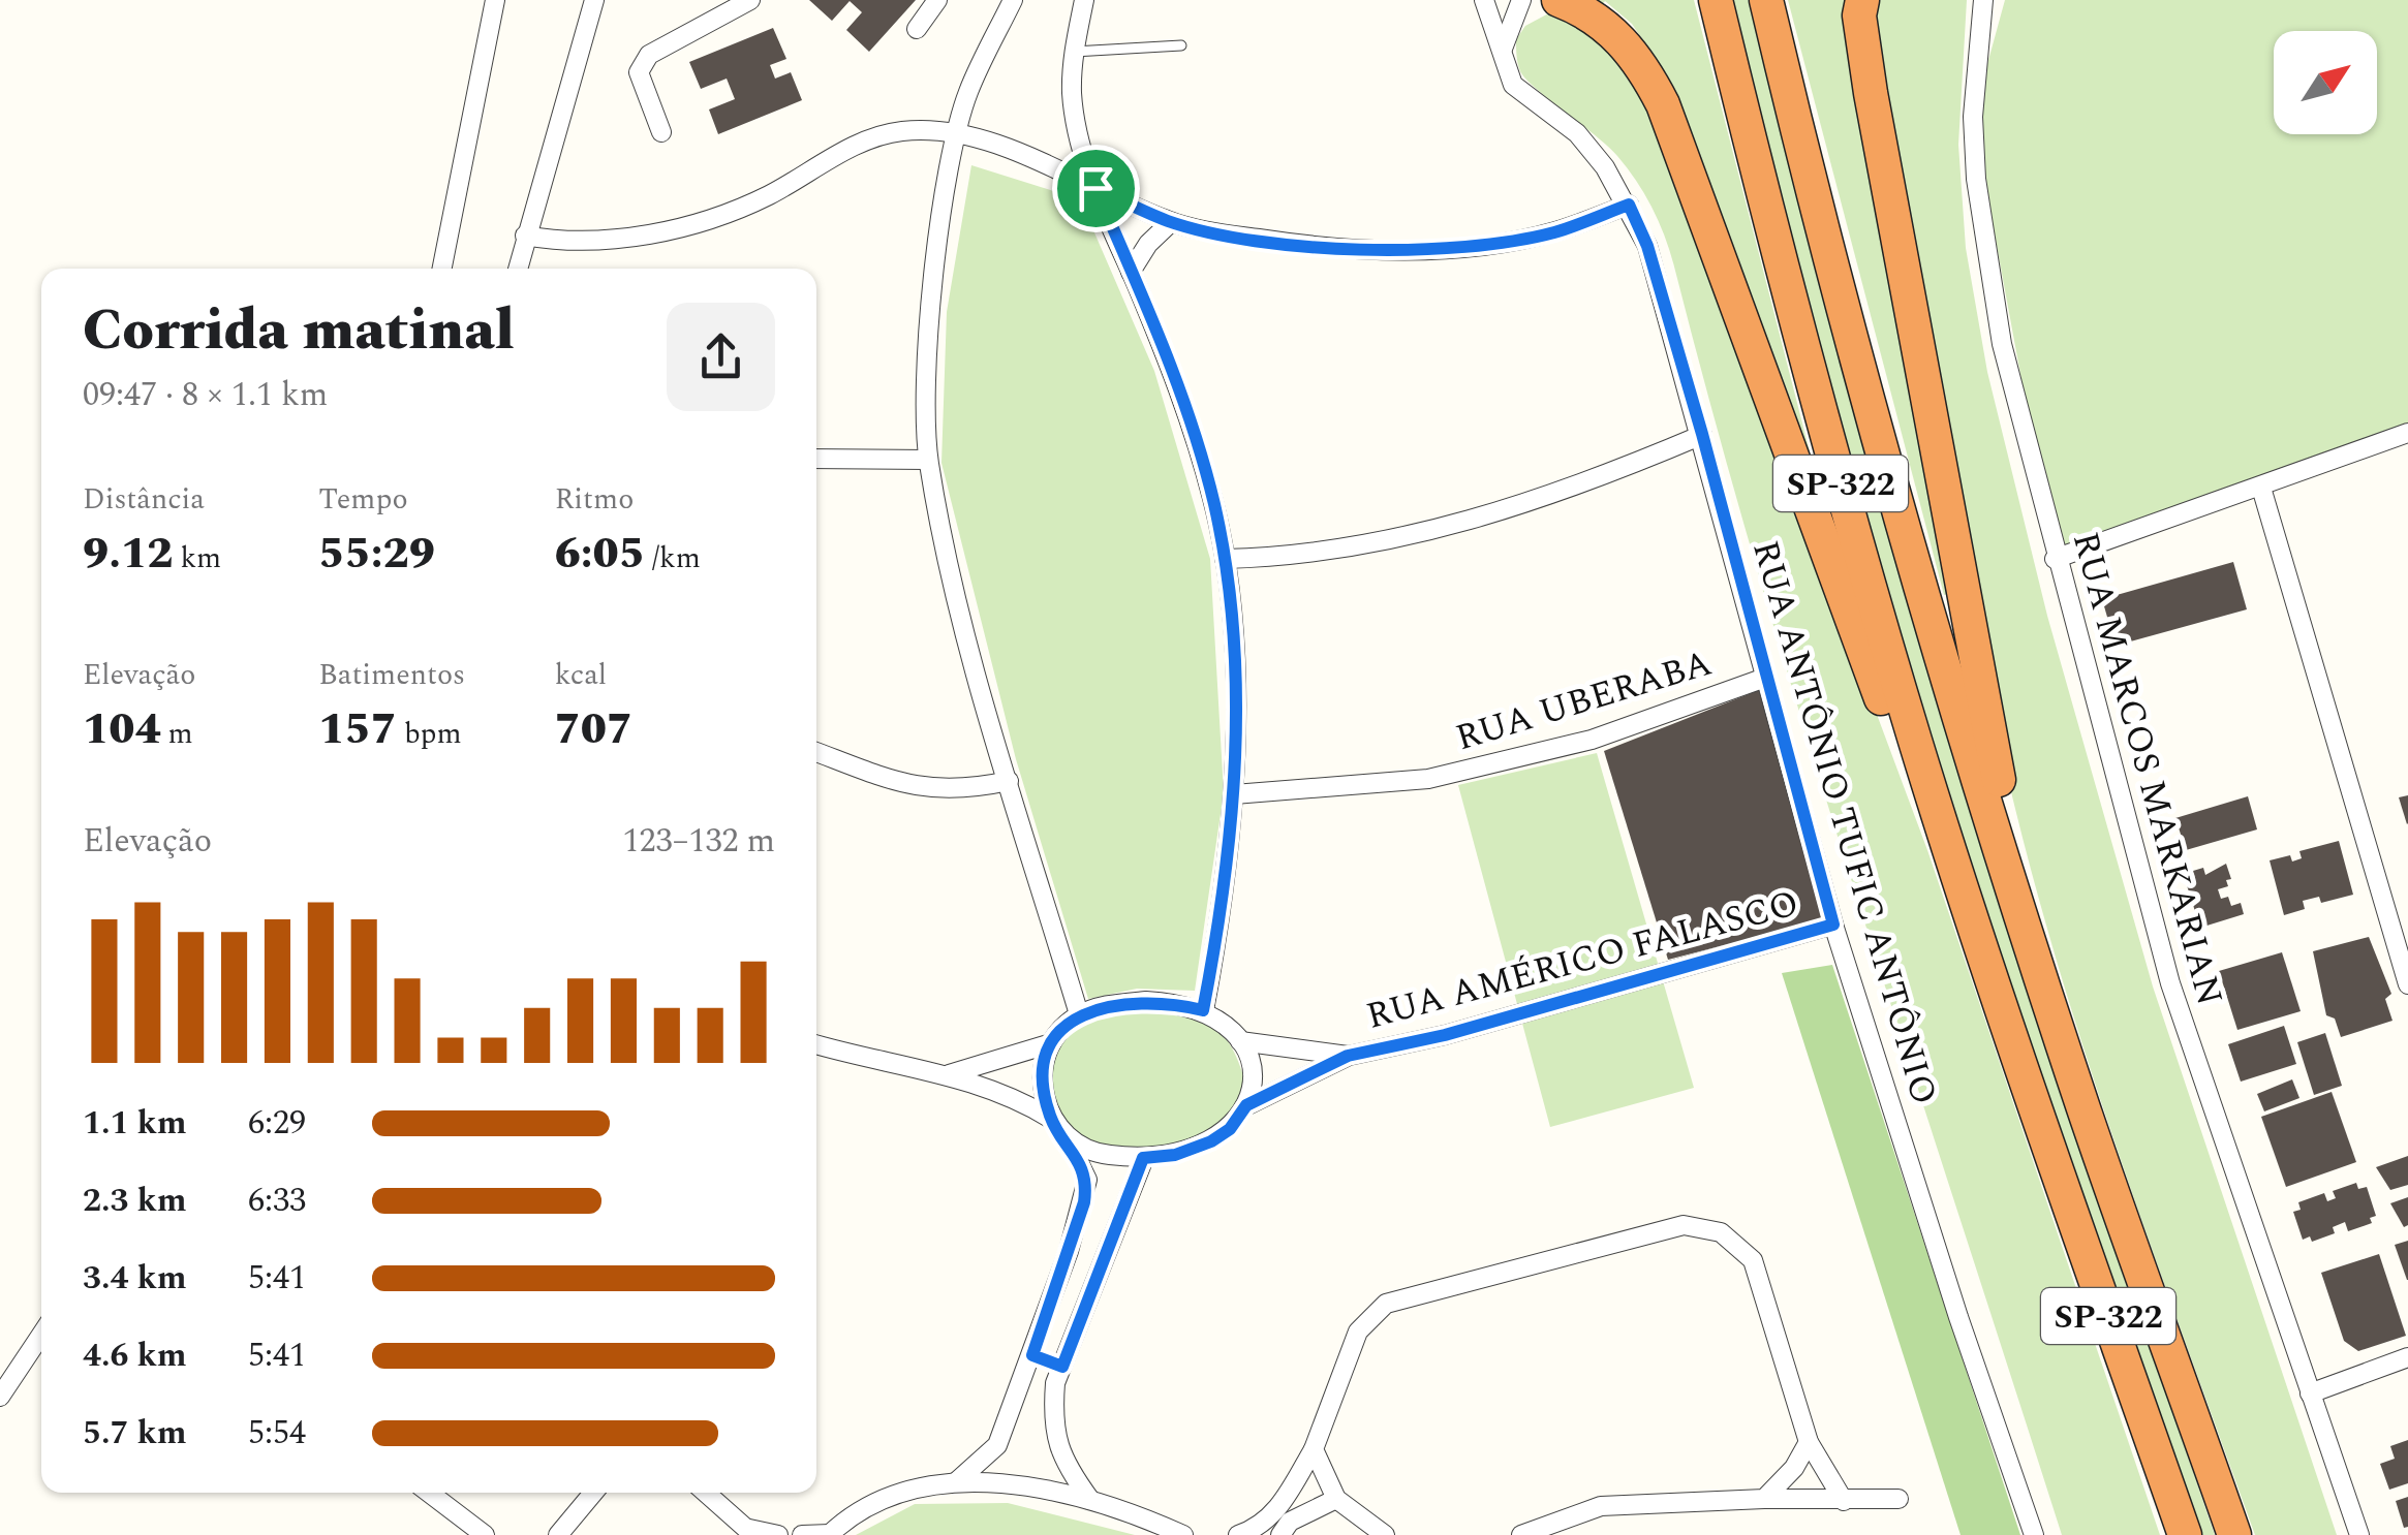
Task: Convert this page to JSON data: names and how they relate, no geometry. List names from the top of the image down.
{
  "streets": {
    "highway": ["SP-322"],
    "street": [
      "RUA UBERABA",
      "RUA MARCOS MARKARIAN",
      "RUA ANTÔNIO TUFIC ANTÔNIO",
      "RUA AMÉRICO FALASCO"
    ]
  },
  "crossings": [
    ["RUA UBERABA", "RUA ANTÔNIO TUFIC ANTÔNIO"],
    ["RUA ANTÔNIO TUFIC ANTÔNIO", "RUA AMÉRICO FALASCO"]
  ],
  "north": "top right",
  "page": {
    "heading": ["Corrida matinal", "09:47 · 8 × 1.1 km"],
    "stats": [
      ["Distância", "9.12 km"],
      ["Tempo", "55:29"],
      ["Ritmo", "6:05 /km"],
      ["Elevação", "104 m"],
      ["Batimentos", "157 bpm"],
      ["kcal", "707"]
    ],
    "chart": ["Elevação", "123–132 m"],
    "list": [
      {
        "name": "1.1 km",
        "note": "6:29"
      },
      {
        "name": "2.3 km",
        "note": "6:33"
      },
      {
        "name": "3.4 km",
        "note": "5:41"
      },
      {
        "name": "4.6 km",
        "note": "5:41"
      },
      {
        "name": "5.7 km",
        "note": "5:54"
      }
    ]
  }
}
